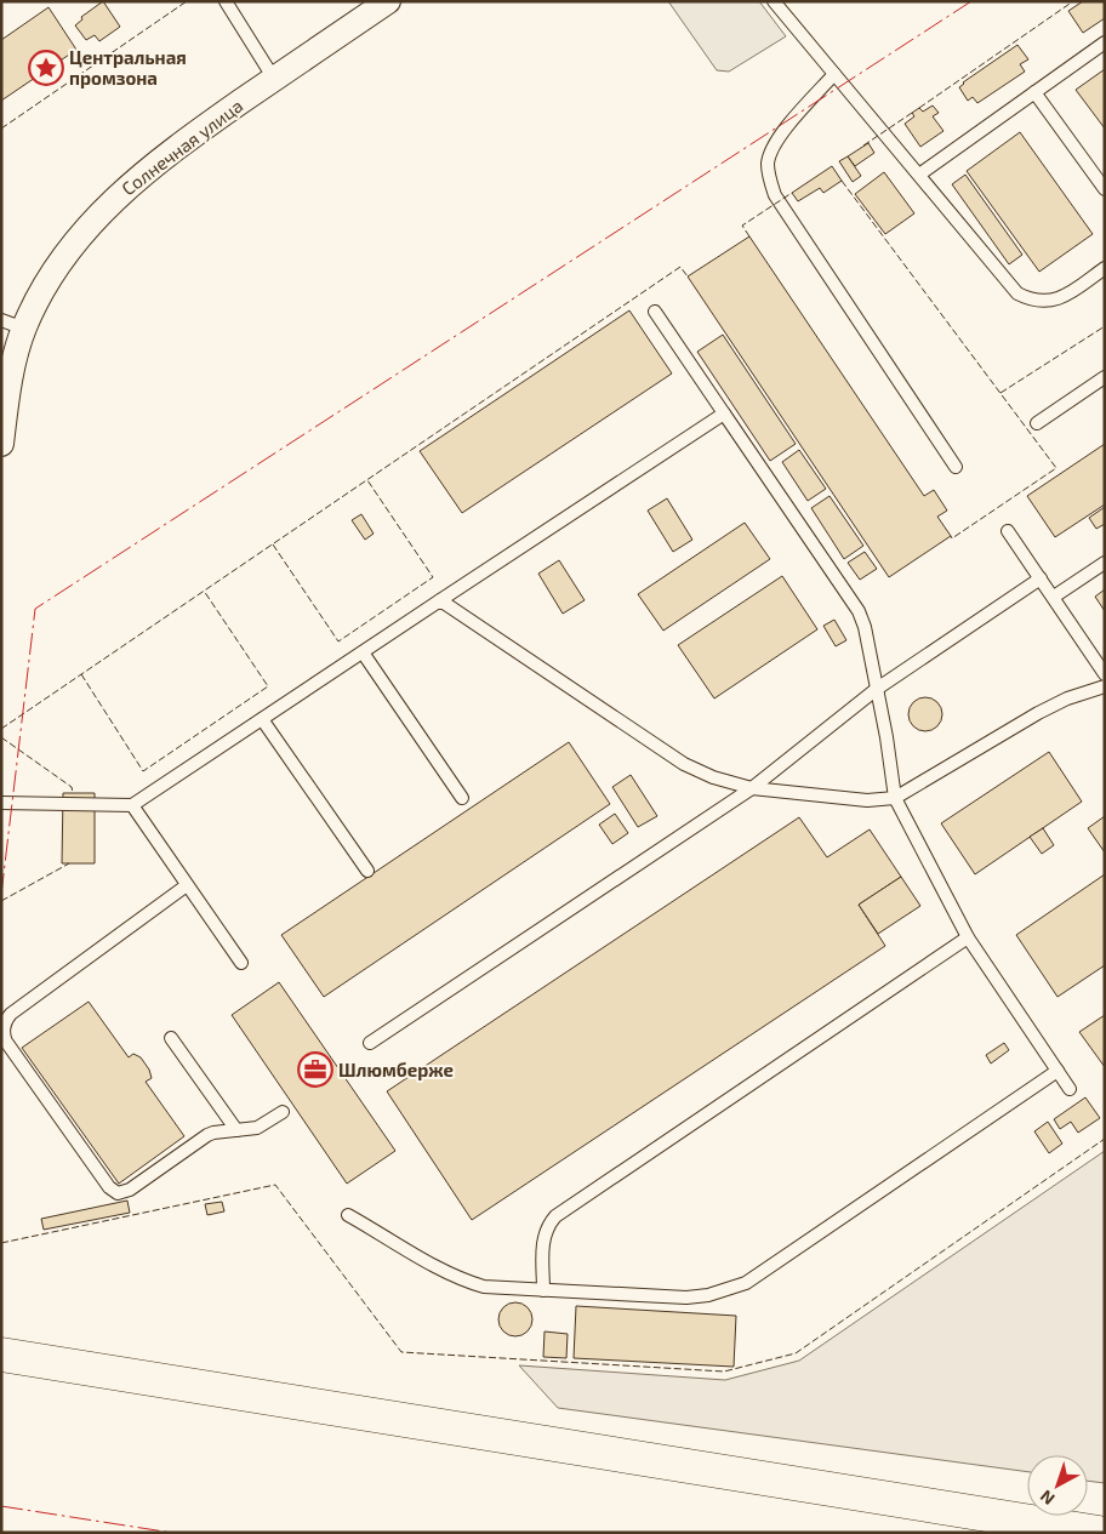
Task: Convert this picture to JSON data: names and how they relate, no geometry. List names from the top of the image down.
{
  "streets": {
    "street": ["Солнечная улица"]
  },
  "places": {
    "place": ["Центральная промзона"],
    "office": ["Шлюмберже"]
  },
  "north": "bottom left"
}
